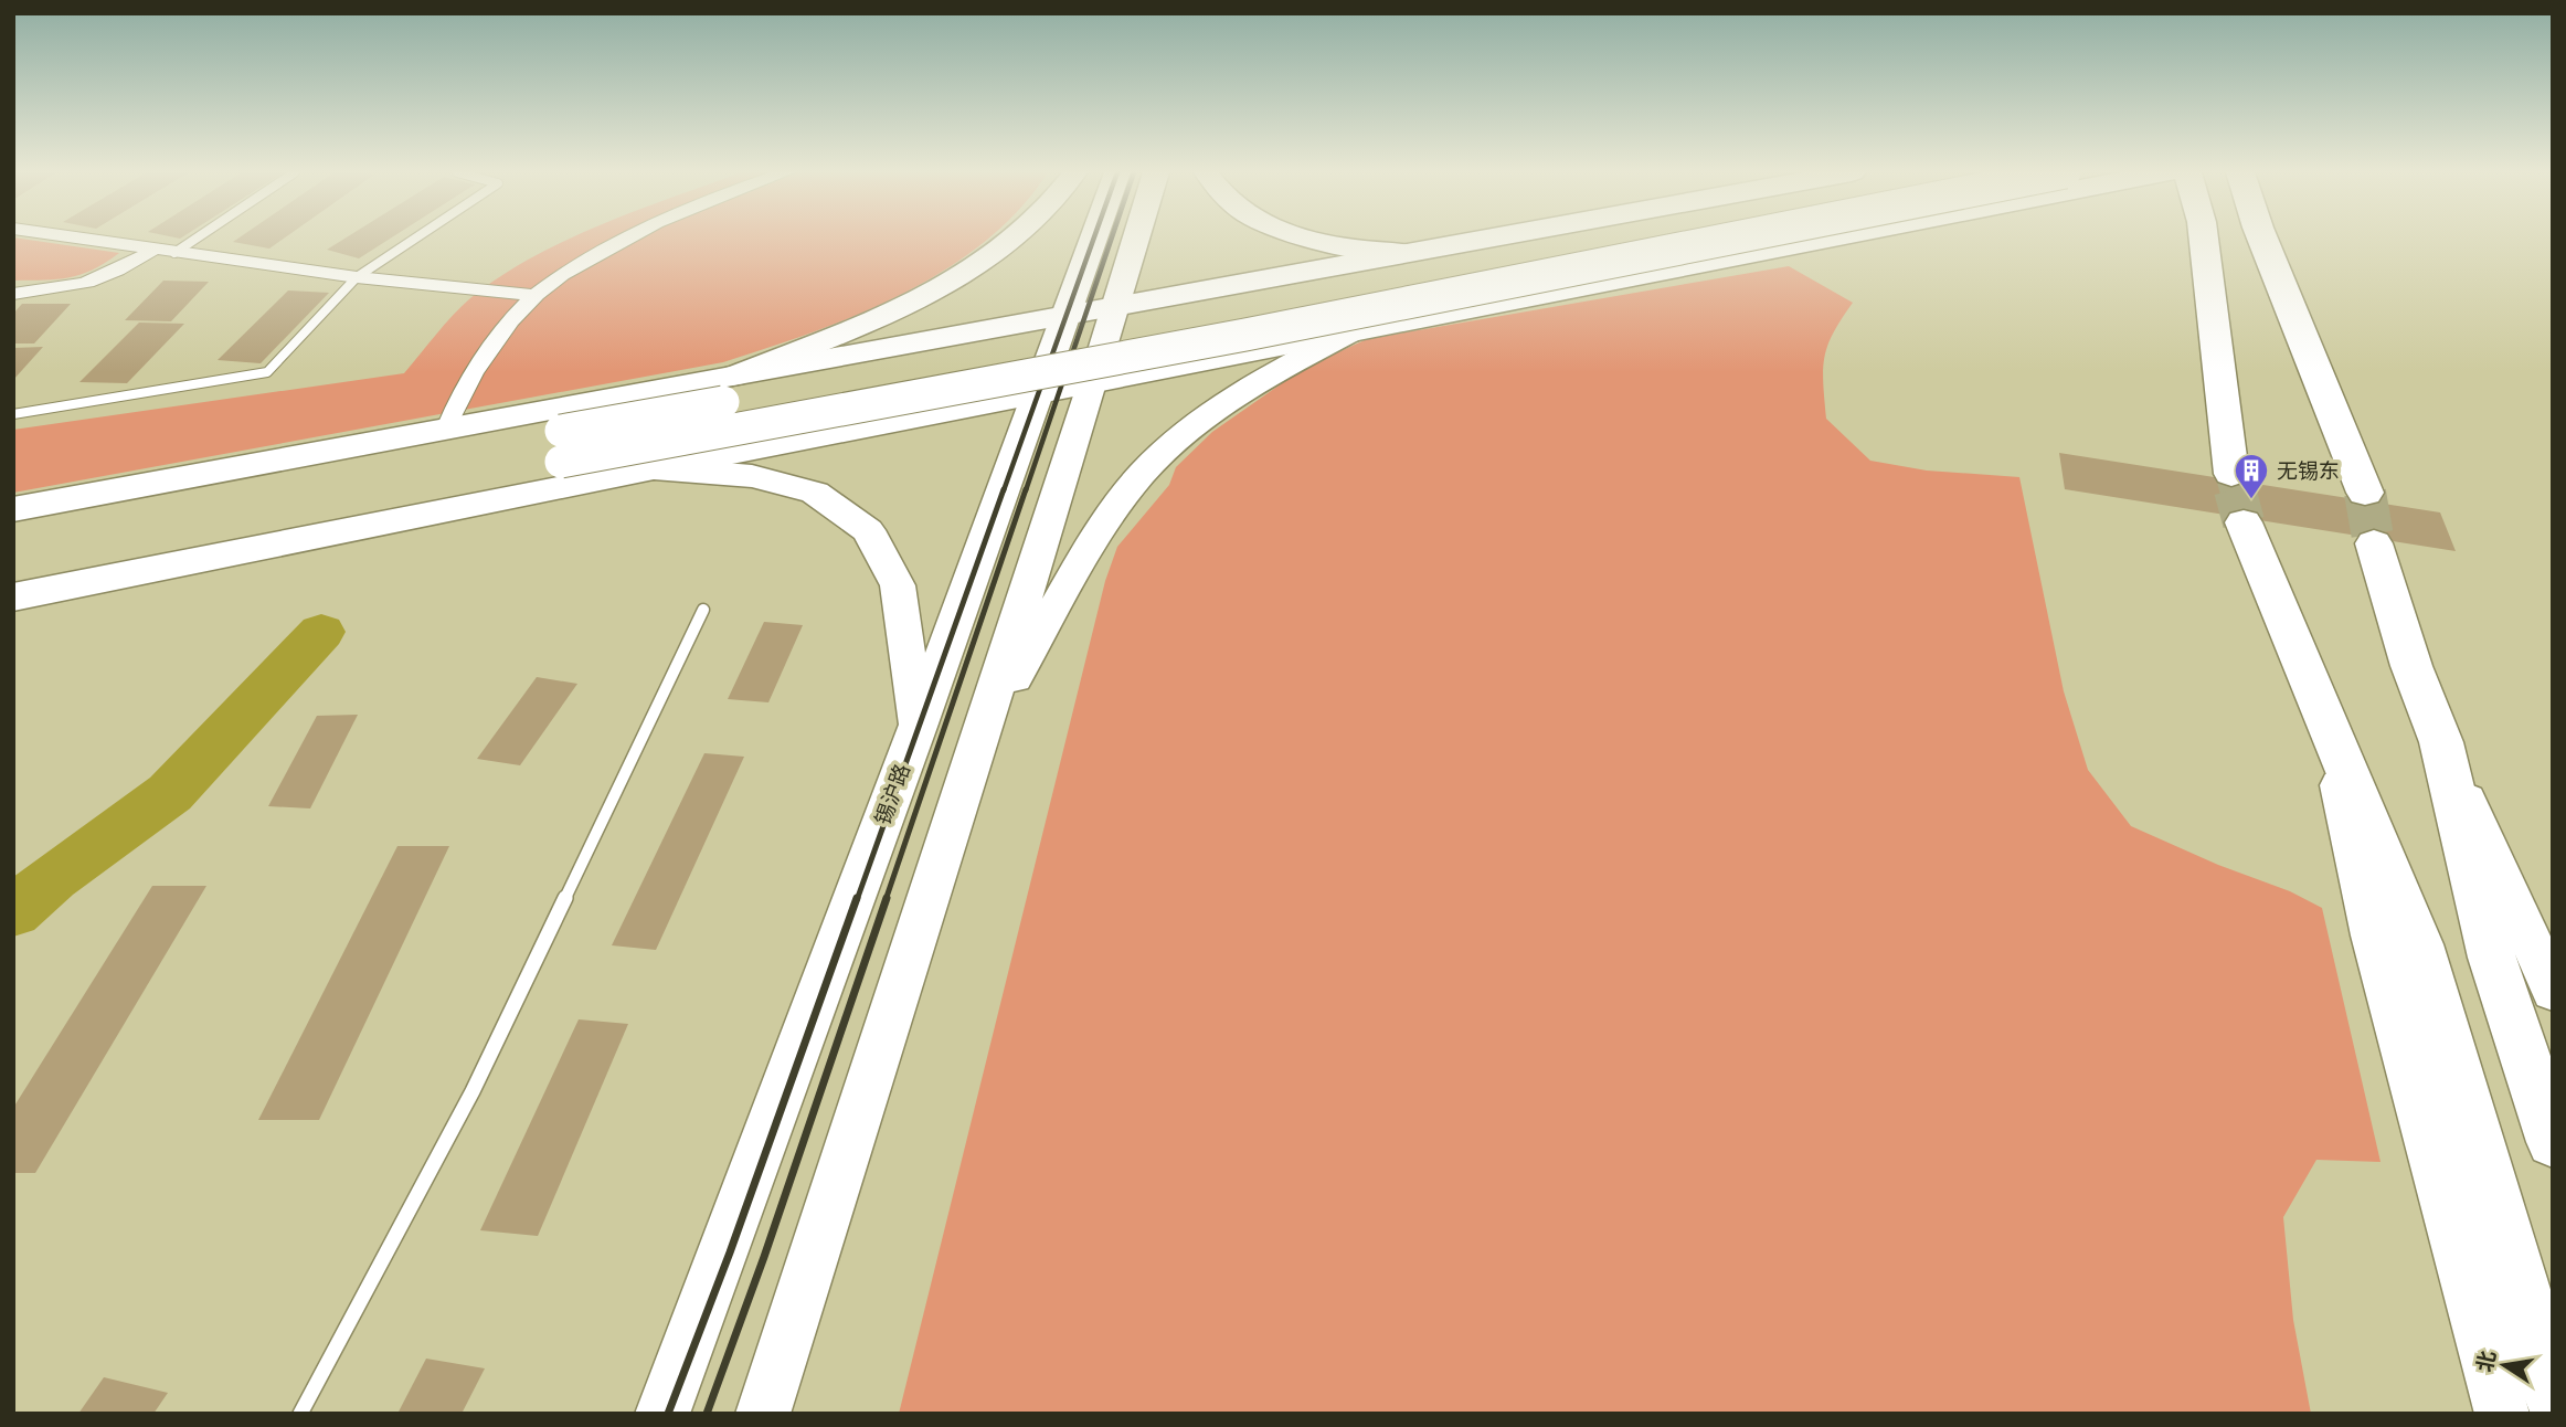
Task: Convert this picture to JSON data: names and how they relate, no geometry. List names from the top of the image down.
{
  "streets": {
    "main road": ["锡沪路"]
  },
  "places": {
    "building": ["无锡东"]
  },
  "north": "left"
}
